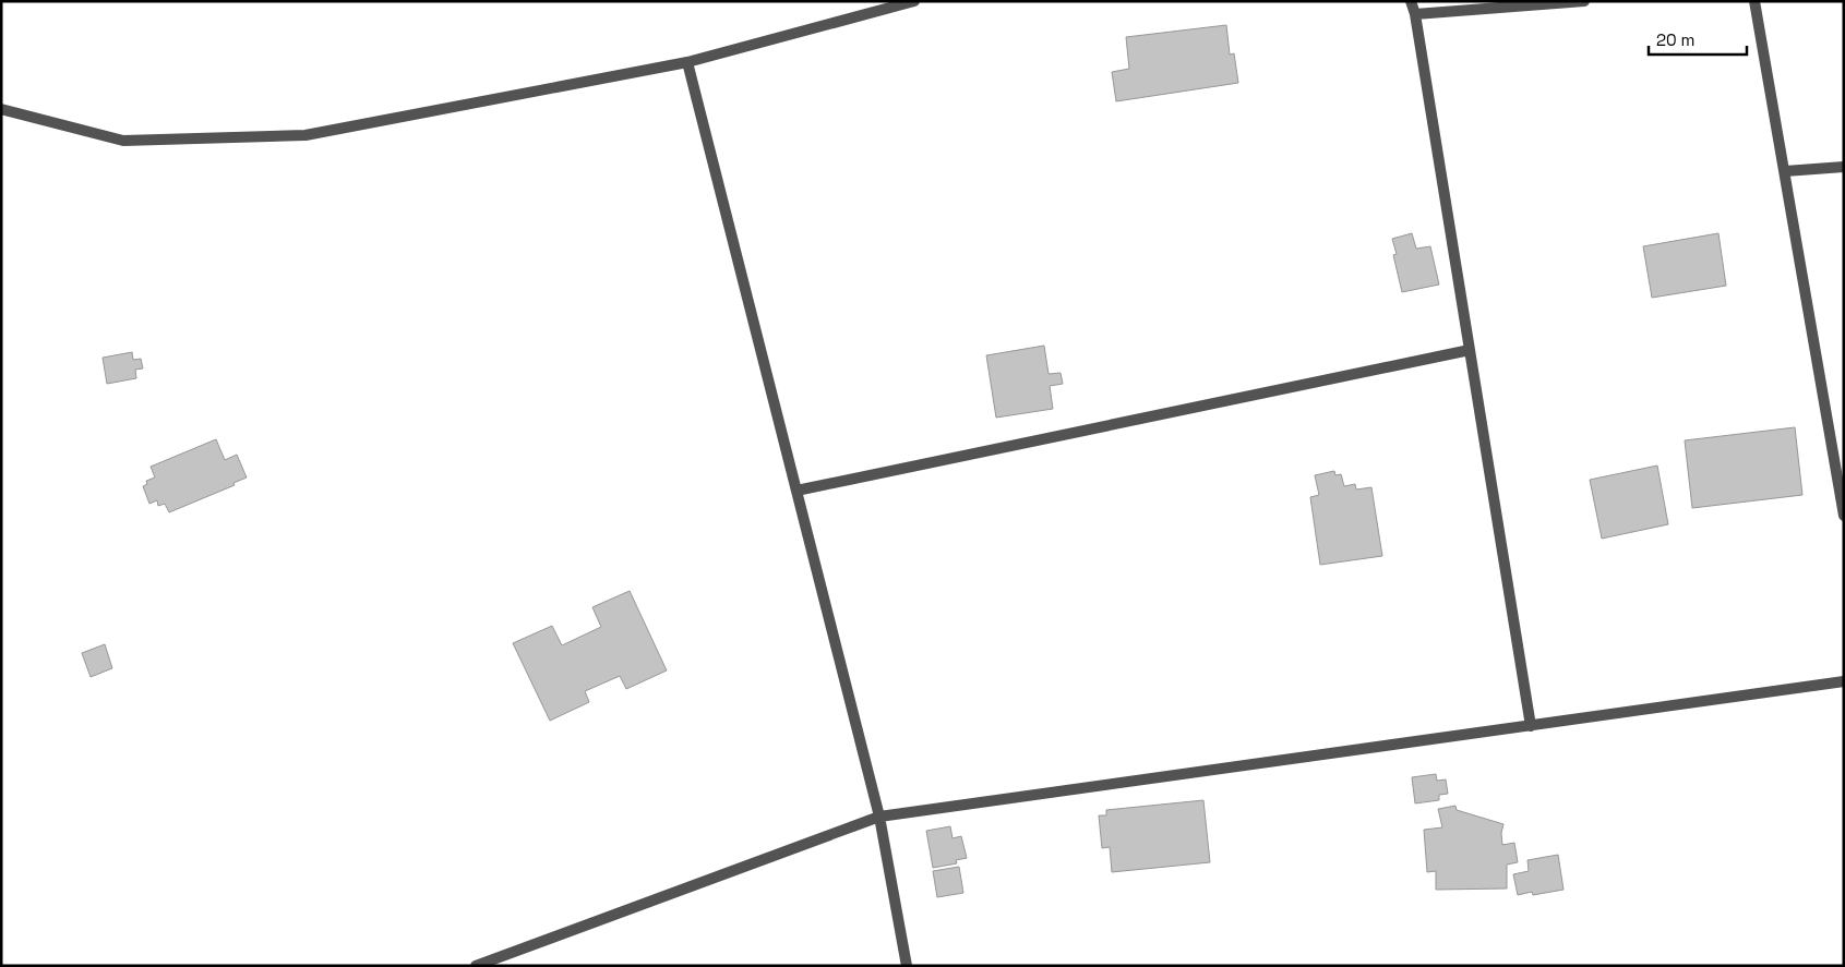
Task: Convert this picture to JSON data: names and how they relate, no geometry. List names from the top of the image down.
{
  "scale_bar": "20 m"
}
